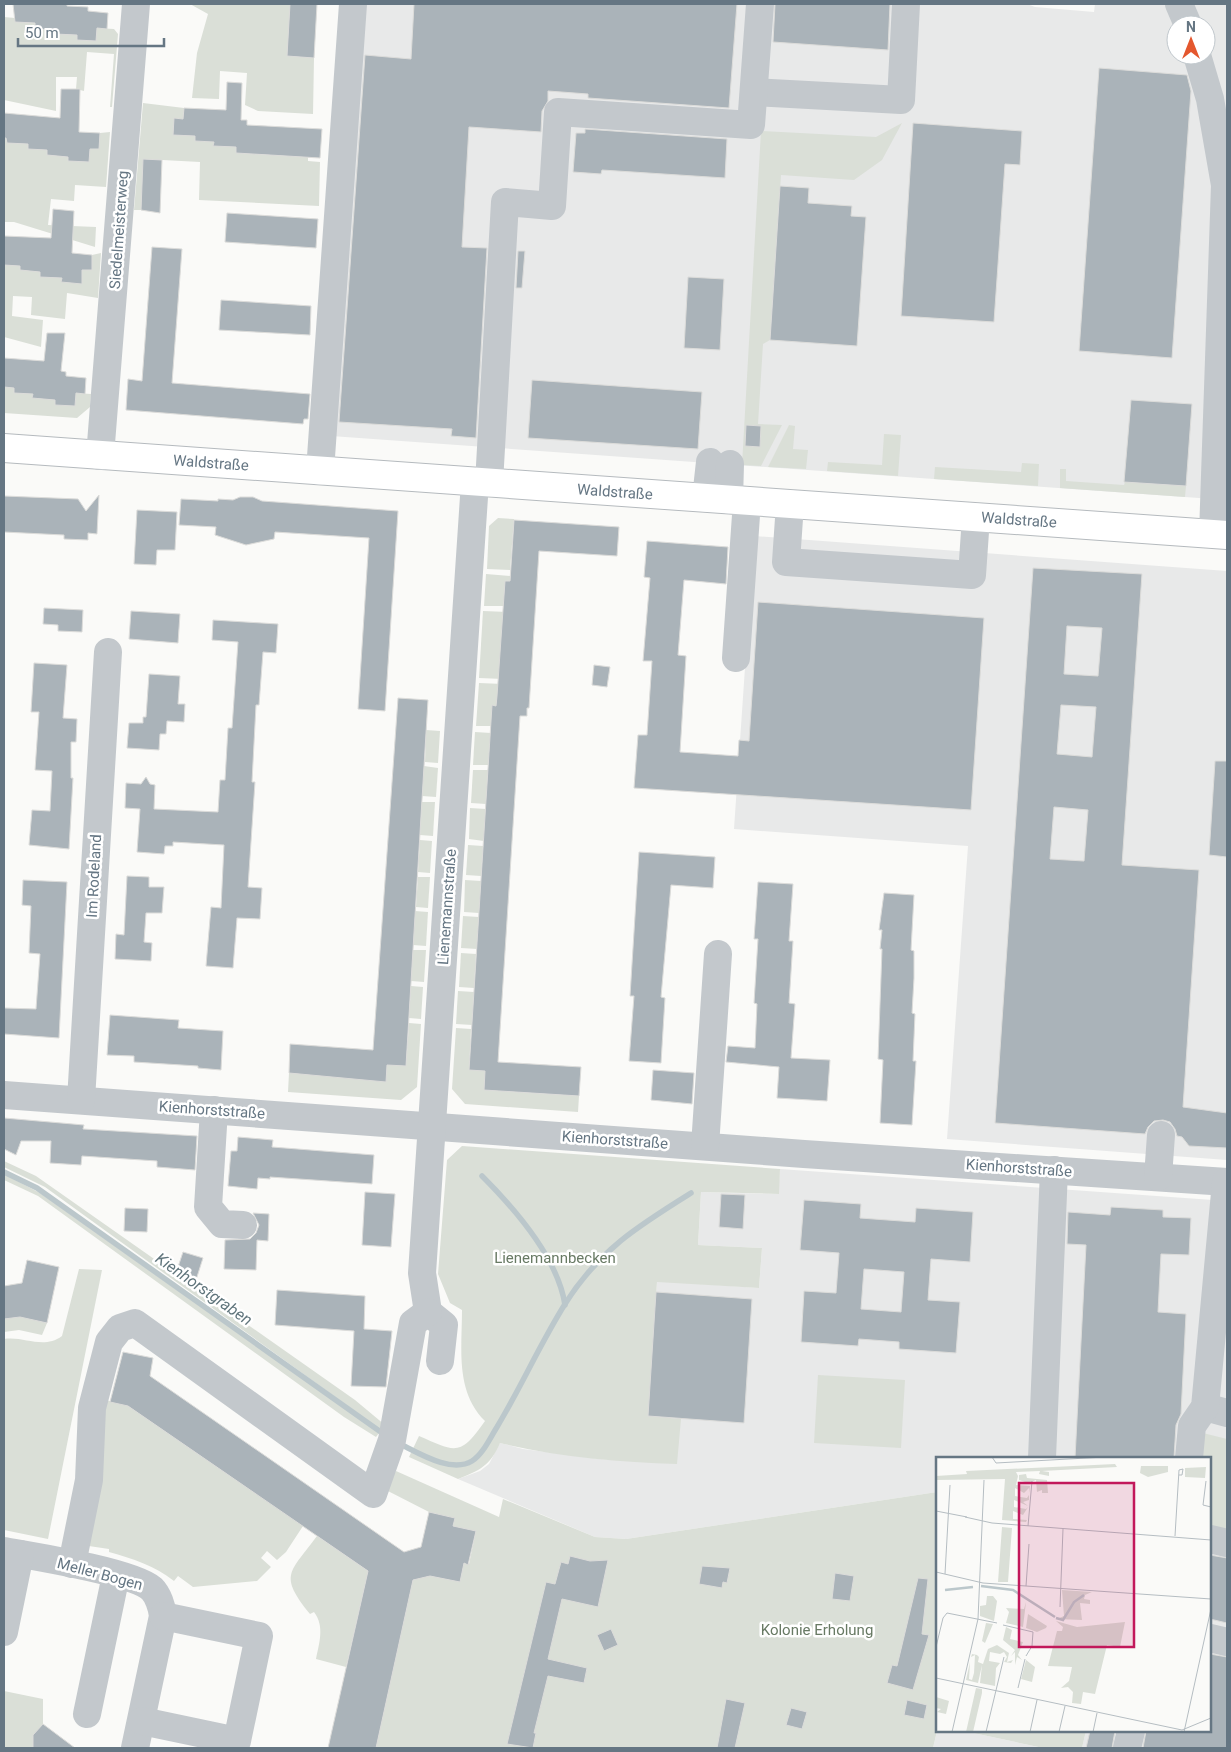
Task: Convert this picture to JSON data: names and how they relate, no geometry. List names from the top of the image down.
{
  "streets": {
    "main road": ["Waldstraße"],
    "street": [
      "Siedelmeisterweg",
      "Im Rodeland",
      "Lienemannstraße",
      "Kienhorststraße",
      "Meller Bogen"
    ]
  },
  "crossings": [
    ["Siedelmeisterweg", "Waldstraße"],
    ["Waldstraße", "Lienemannstraße"],
    ["Im Rodeland", "Kienhorststraße"],
    ["Lienemannstraße", "Kienhorststraße"]
  ],
  "water": ["Kienhorstgraben"],
  "parks": ["Lienemannbecken", "Kolonie Erholung"],
  "scale_bar": "50 m",
  "north": "top"
}
